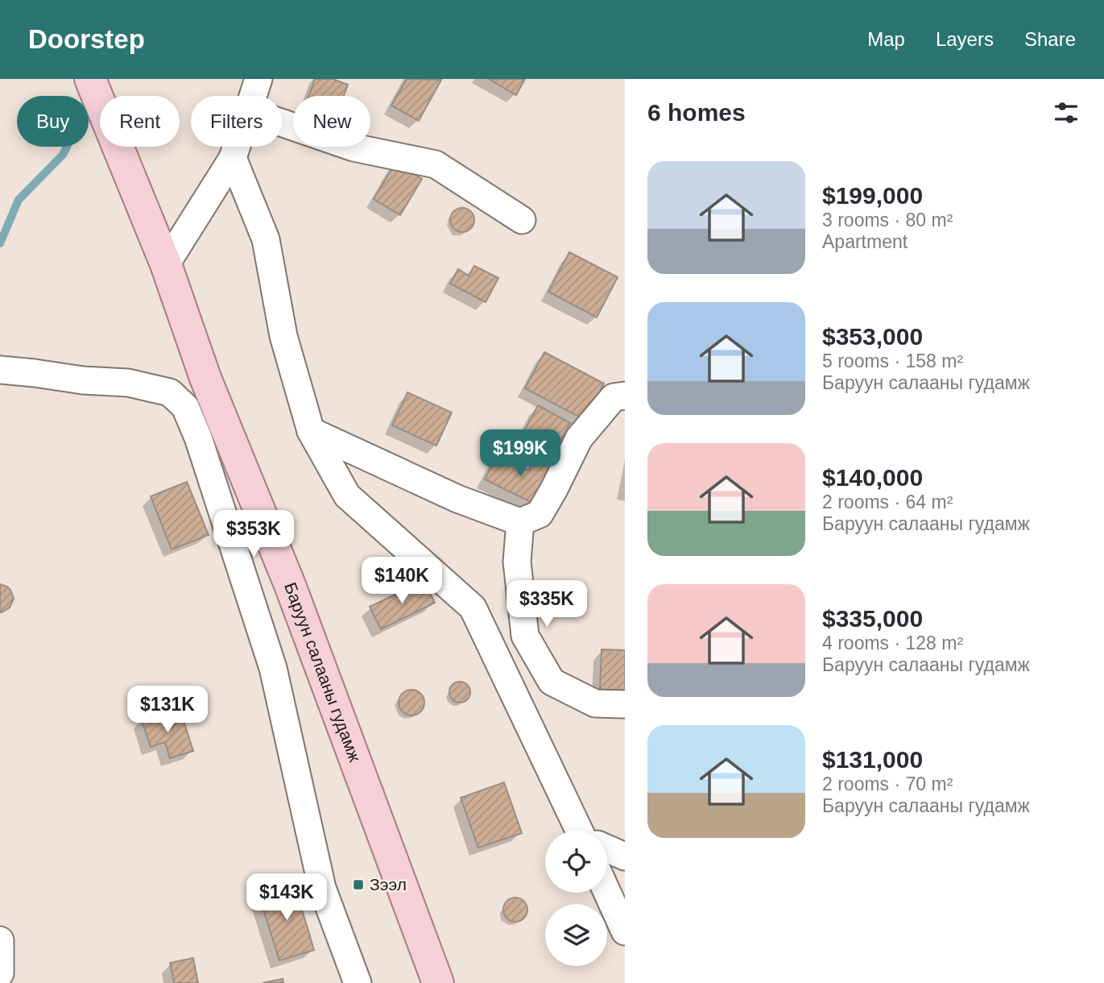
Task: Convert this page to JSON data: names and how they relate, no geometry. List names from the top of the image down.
{
  "streets": {
    "main road": ["Баруун салааны гудамж"]
  },
  "places": {
    "transit": ["Зээл"]
  },
  "page": {
    "header": "Doorstep",
    "nav": ["Map", "Layers", "Share"],
    "heading": "6 homes",
    "chip": [
      "Buy",
      "Rent",
      "Filters",
      "New"
    ],
    "list": [
      {
        "name": "$199,000",
        "note": "3 rooms · 80 m² · Apartment"
      },
      {
        "name": "$353,000",
        "note": "5 rooms · 158 m² · Баруун салааны гудамж"
      },
      {
        "name": "$140,000",
        "note": "2 rooms · 64 m² · Баруун салааны гудамж"
      },
      {
        "name": "$335,000",
        "note": "4 rooms · 128 m² · Баруун салааны гудамж"
      },
      {
        "name": "$131,000",
        "note": "2 rooms · 70 m² · Баруун салааны гудамж"
      }
    ],
    "price": [
      "$199K",
      "$353K",
      "$140K",
      "$335K",
      "$131K",
      "$143K"
    ]
  }
}
